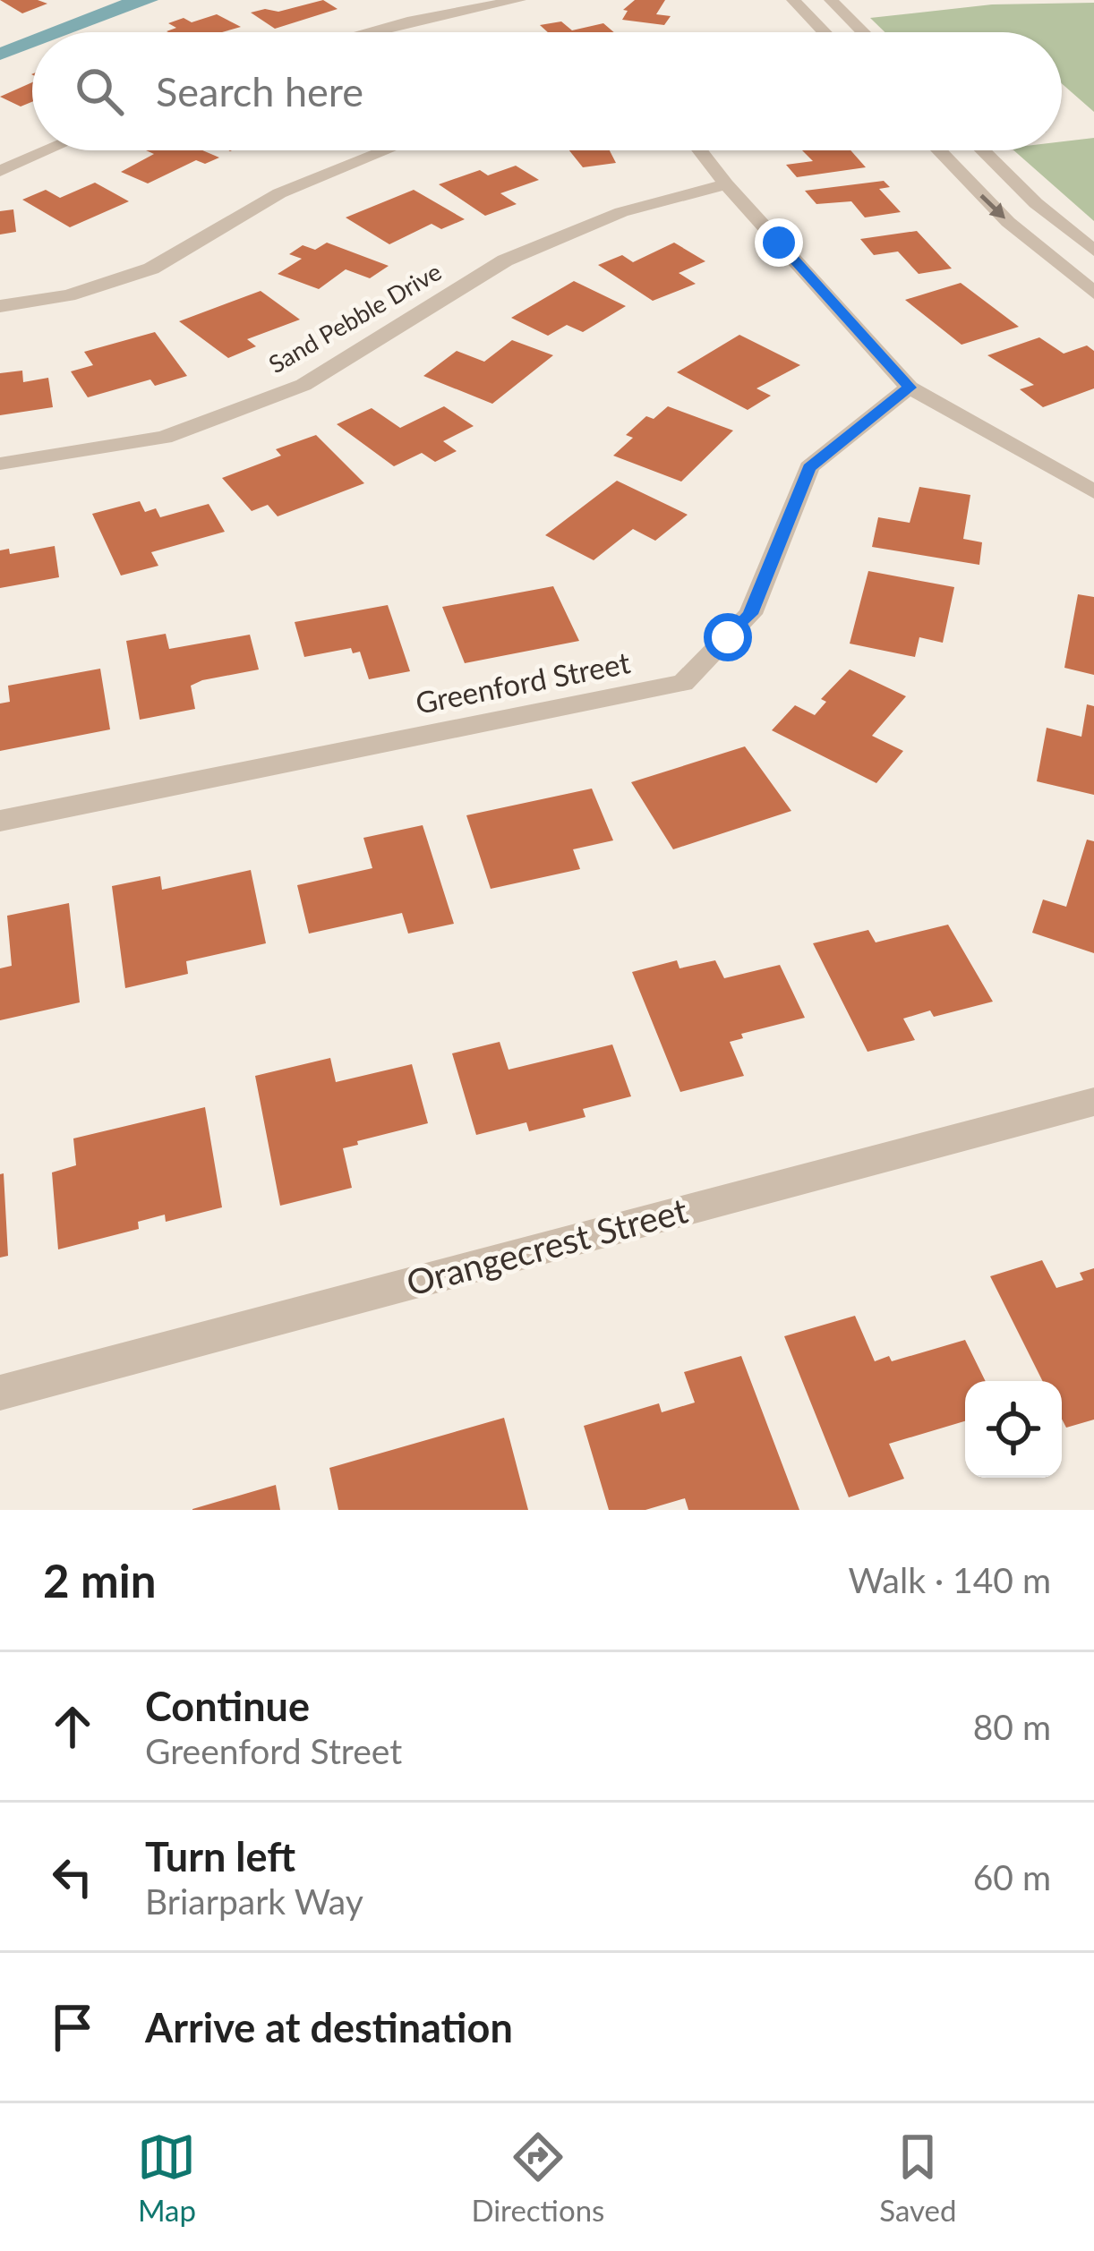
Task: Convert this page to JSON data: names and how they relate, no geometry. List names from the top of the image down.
{
  "streets": {
    "street": ["Sand Pebble Drive", "Greenford Street", "Orangecrest Street"]
  },
  "page": {
    "search": "Search here",
    "heading": ["2 min", "Walk · 140 m"],
    "list": [
      ["Continue", "Greenford Street", "80 m"],
      ["Turn left", "Briarpark Way", "60 m"],
      "Arrive at destination"
    ],
    "nav": ["Map", "Directions", "Saved"]
  }
}
